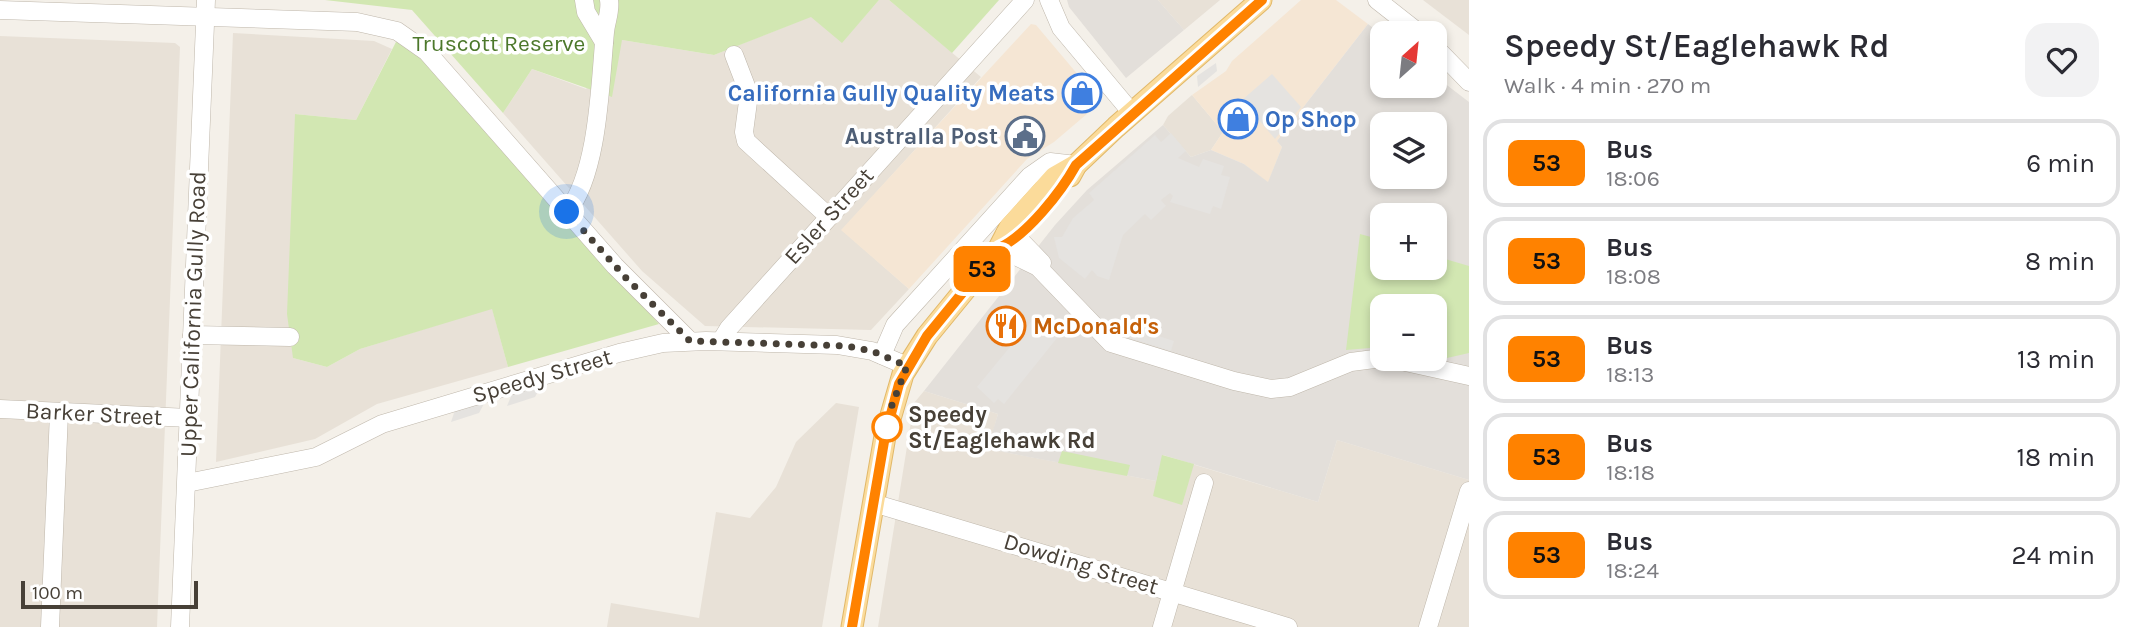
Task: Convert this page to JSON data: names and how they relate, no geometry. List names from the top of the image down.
{
  "streets": {
    "street": [
      "Esler Street",
      "Upper California Gully Road",
      "Speedy Street",
      "Barker Street",
      "Dowding Street"
    ]
  },
  "crossings": [
    ["Esler Street", "Speedy Street"],
    ["Upper California Gully Road", "Speedy Street"],
    ["Upper California Gully Road", "Barker Street"]
  ],
  "parks": ["Truscott Reserve"],
  "places": {
    "shop": ["California Gully Quality Meats", "Op Shop"],
    "public building": ["AustralIa Post"],
    "restaurant": ["McDonald's"],
    "other": ["Speedy St/Eaglehawk Rd"]
  },
  "lines": ["bus line 53"],
  "scale_bar": "100 m",
  "north": "top right",
  "page": {
    "on_map": "53",
    "heading": ["Speedy St/Eaglehawk Rd", "Walk · 4 min · 270 m"],
    "map_buttons": ["+", "−"],
    "list": [
      {
        "mark": "53",
        "name": "Bus",
        "note": "18:06",
        "value": "6 min"
      },
      {
        "mark": "53",
        "name": "Bus",
        "note": "18:08",
        "value": "8 min"
      },
      {
        "mark": "53",
        "name": "Bus",
        "note": "18:13",
        "value": "13 min"
      },
      {
        "mark": "53",
        "name": "Bus",
        "note": "18:18",
        "value": "18 min"
      },
      {
        "mark": "53",
        "name": "Bus",
        "note": "18:24",
        "value": "24 min"
      }
    ],
    "scale": "100 m"
  }
}
